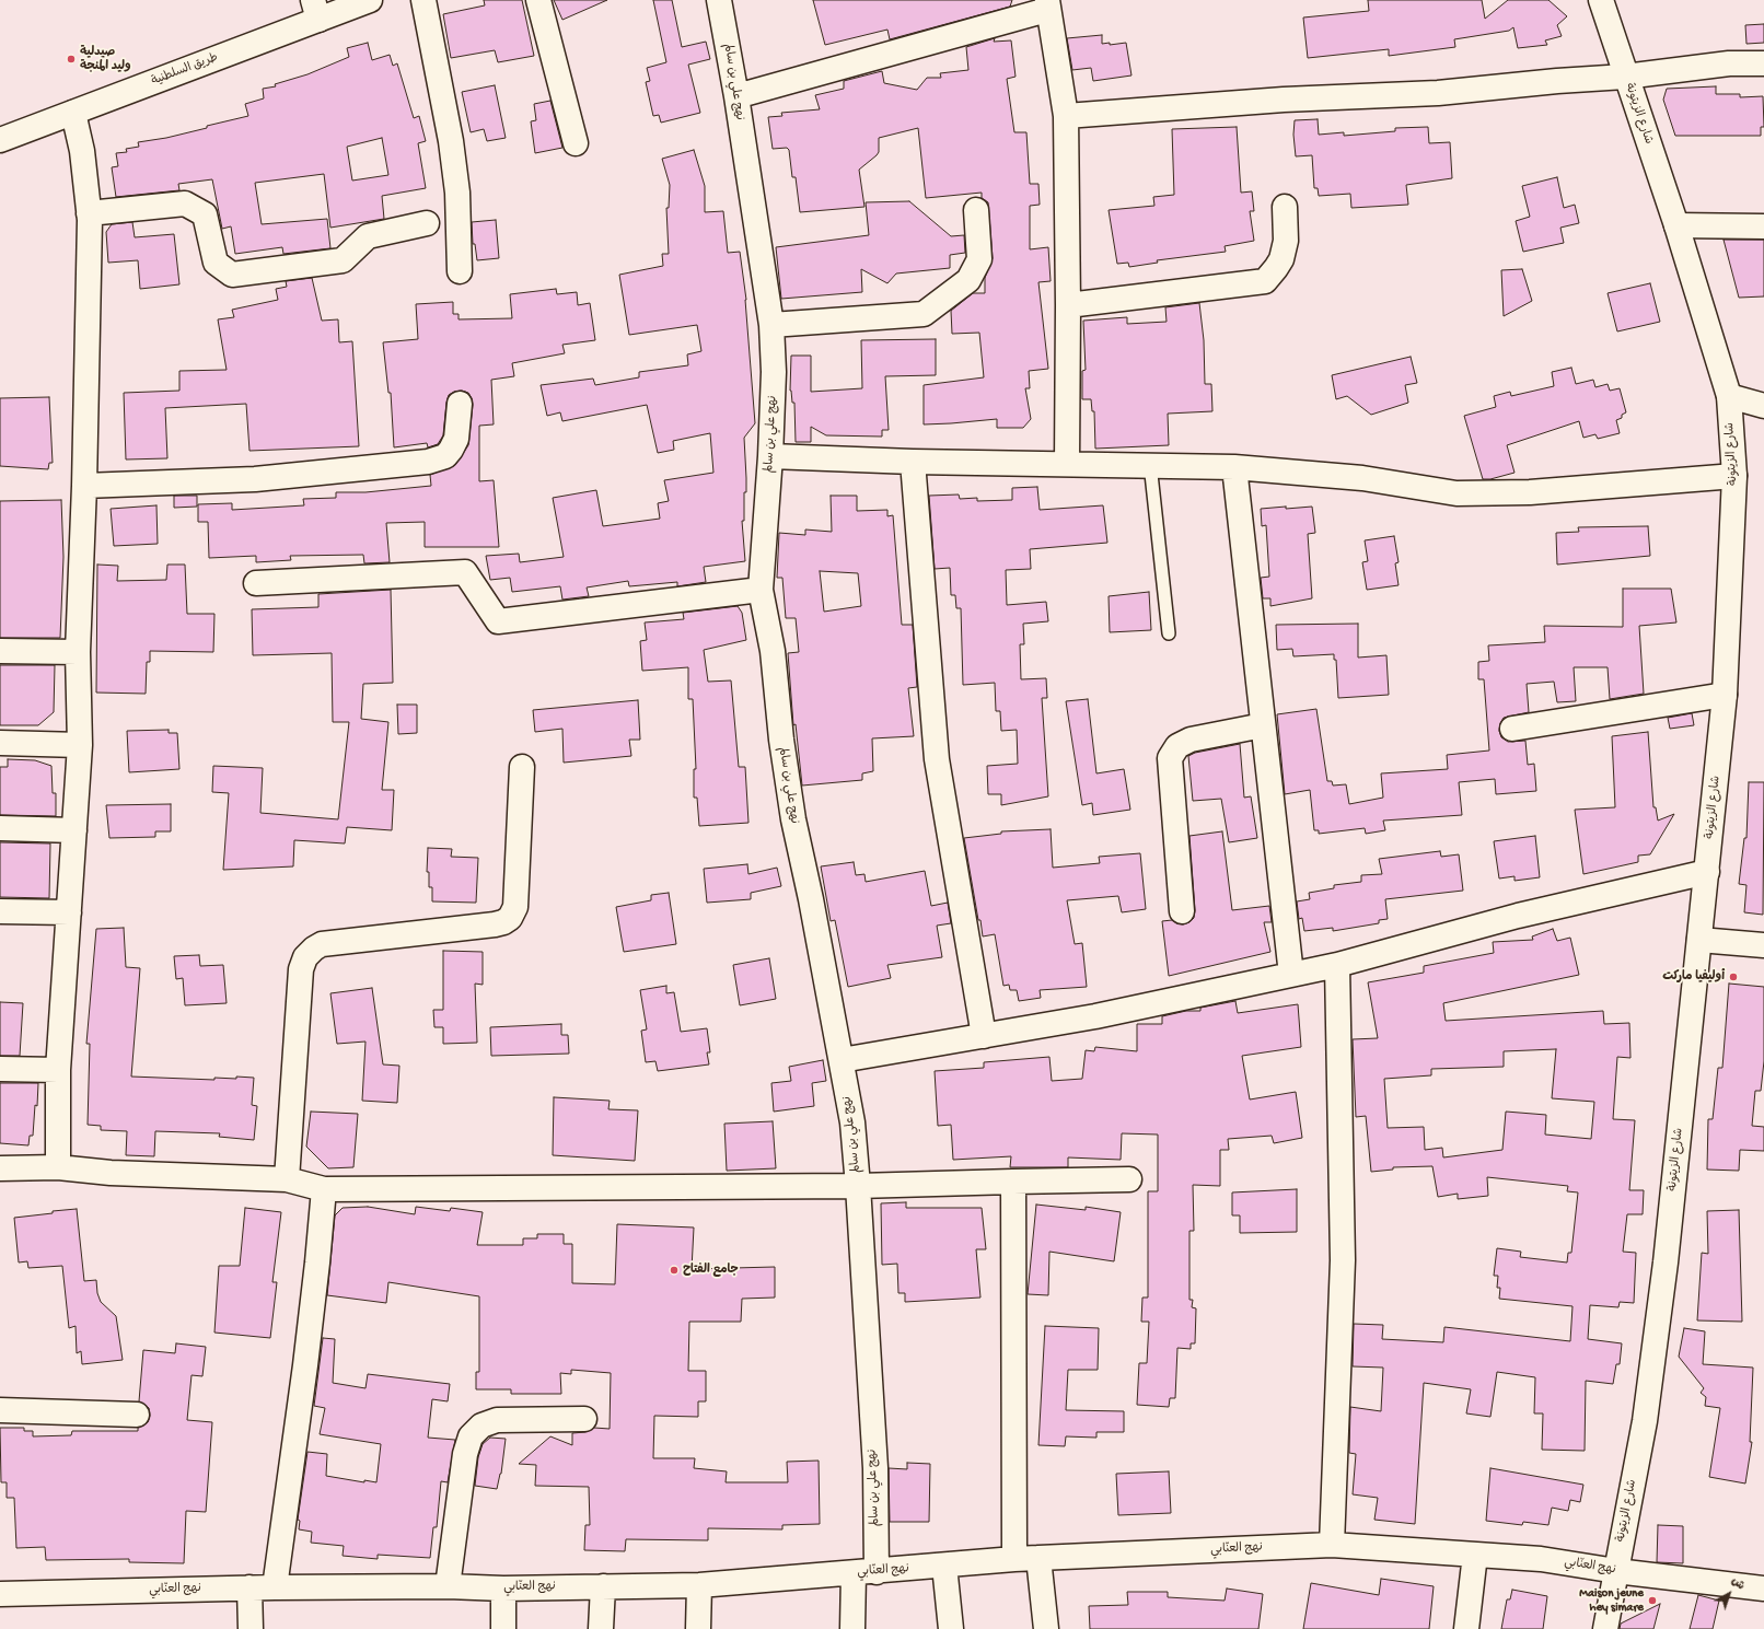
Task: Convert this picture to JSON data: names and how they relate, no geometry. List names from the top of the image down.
{
  "streets": {
    "street": [
      "طريق السلطنية",
      "نهج علي بن سالم",
      "شارع الزيتونة",
      "نهج العنّابي"
    ]
  },
  "crossings": [
    ["نهج علي بن سالم", "نهج العنّابي"],
    ["شارع الزيتونة", "نهج العنّابي"]
  ],
  "places": [
    "صيدلية وليد المنجة",
    "أوليفيا ماركت",
    "جامع الفتاح",
    "Maison jeune hey simare"
  ],
  "north": "top right"
}
